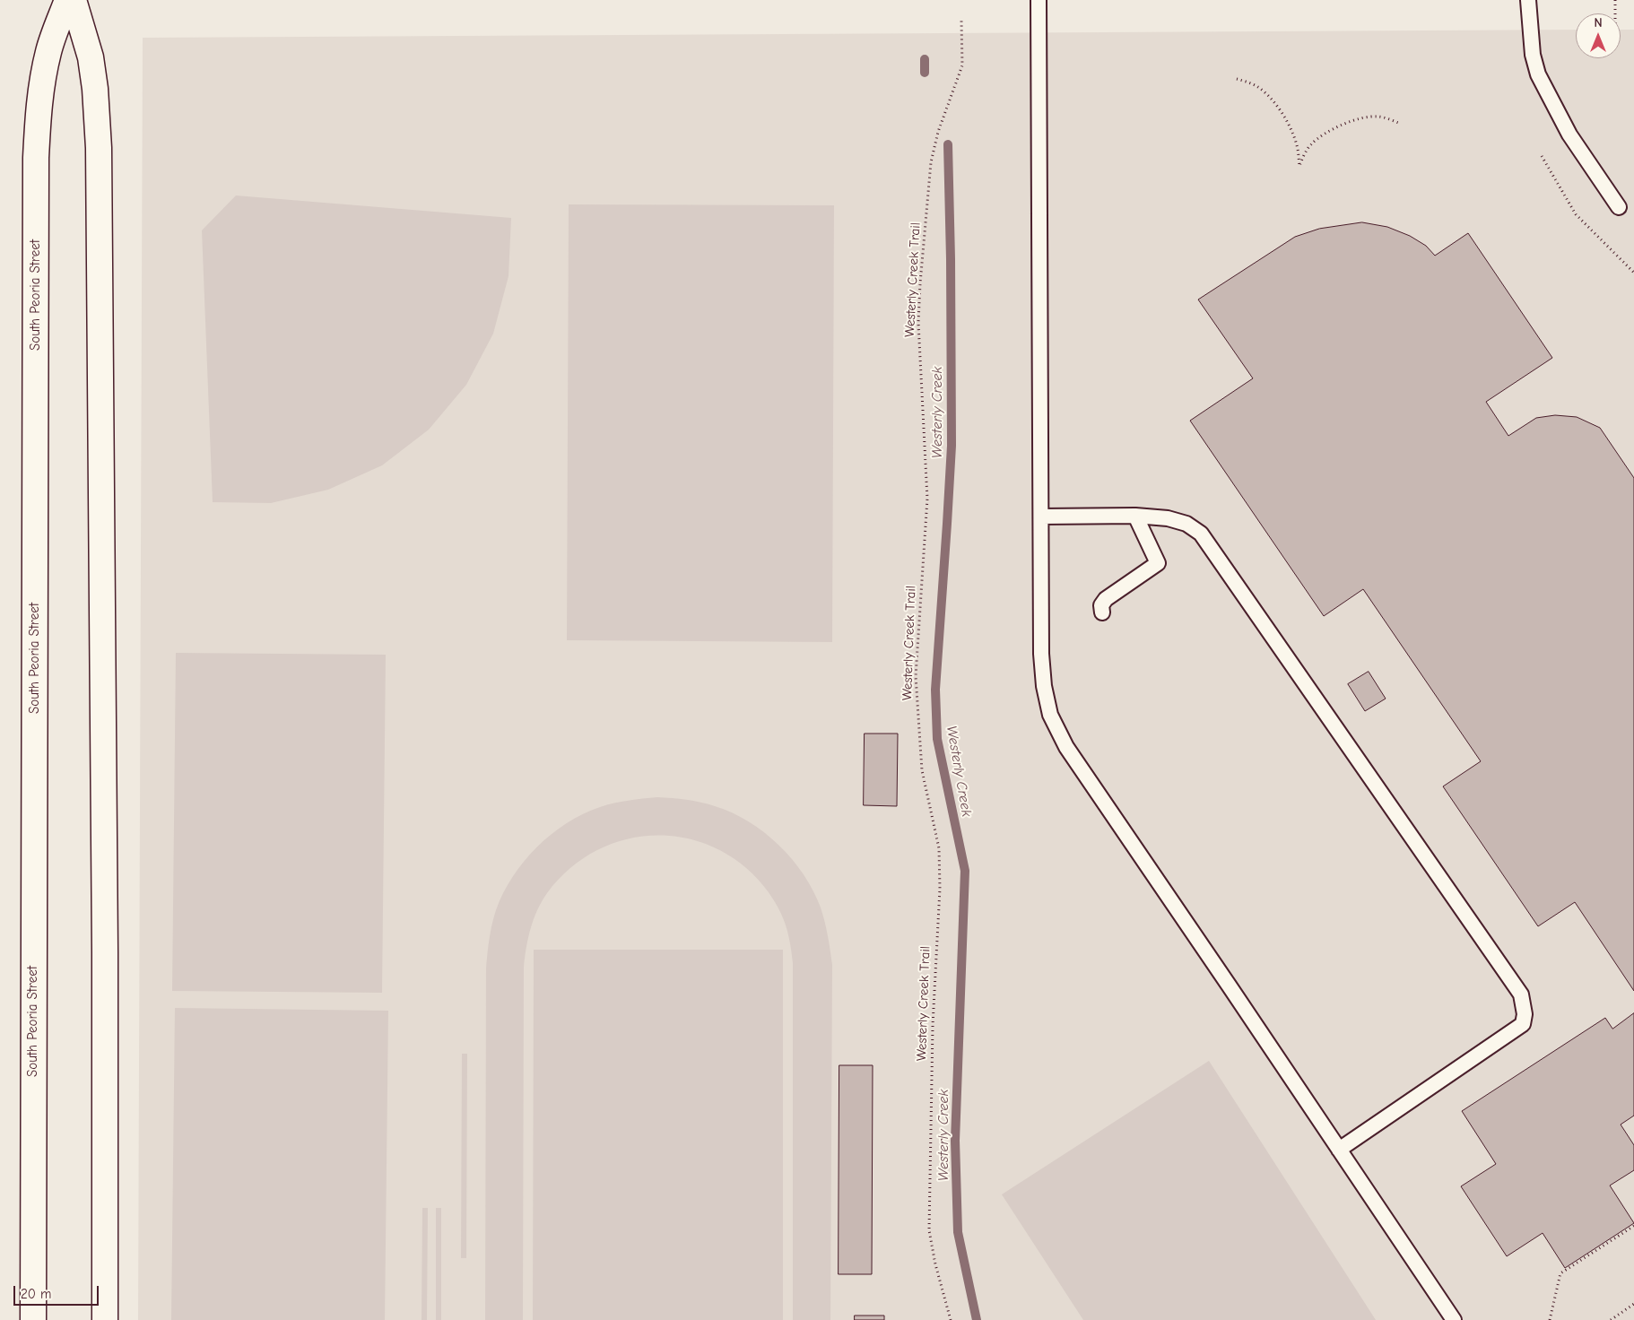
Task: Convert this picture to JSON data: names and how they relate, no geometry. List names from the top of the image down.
{
  "streets": {
    "main road": ["South Peoria Street"],
    "path": ["Westerly Creek Trail"]
  },
  "water": ["Westerly Creek"],
  "scale_bar": "20 m",
  "north": "top"
}
